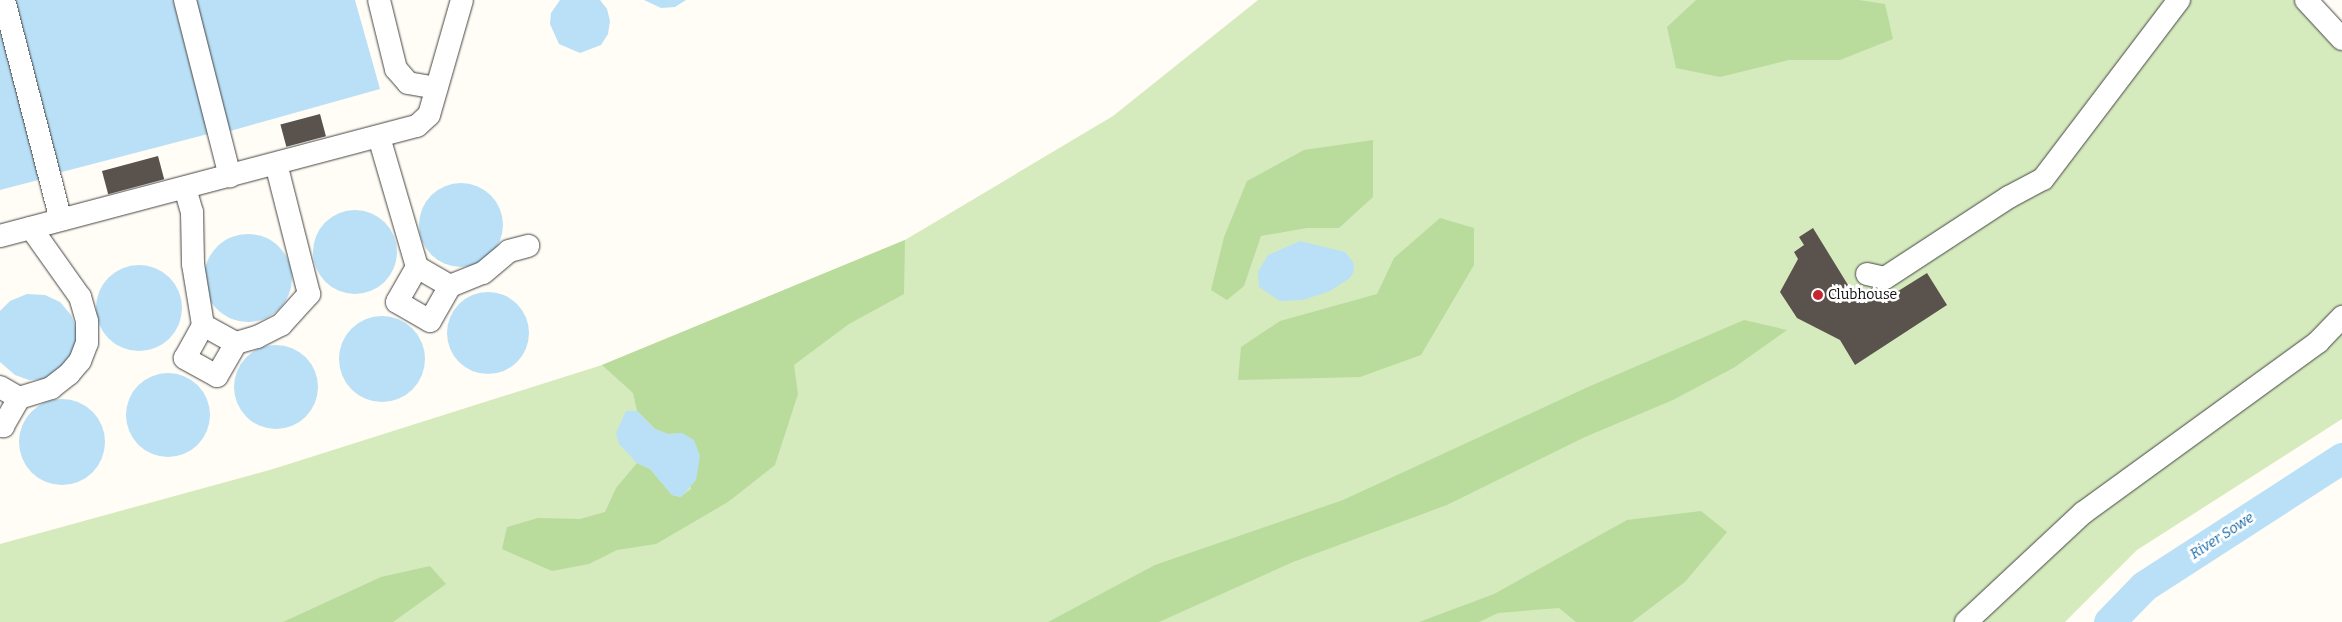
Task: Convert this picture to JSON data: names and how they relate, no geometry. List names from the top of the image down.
{
  "water": ["River Sowe"],
  "places": ["Clubhouse"]
}
